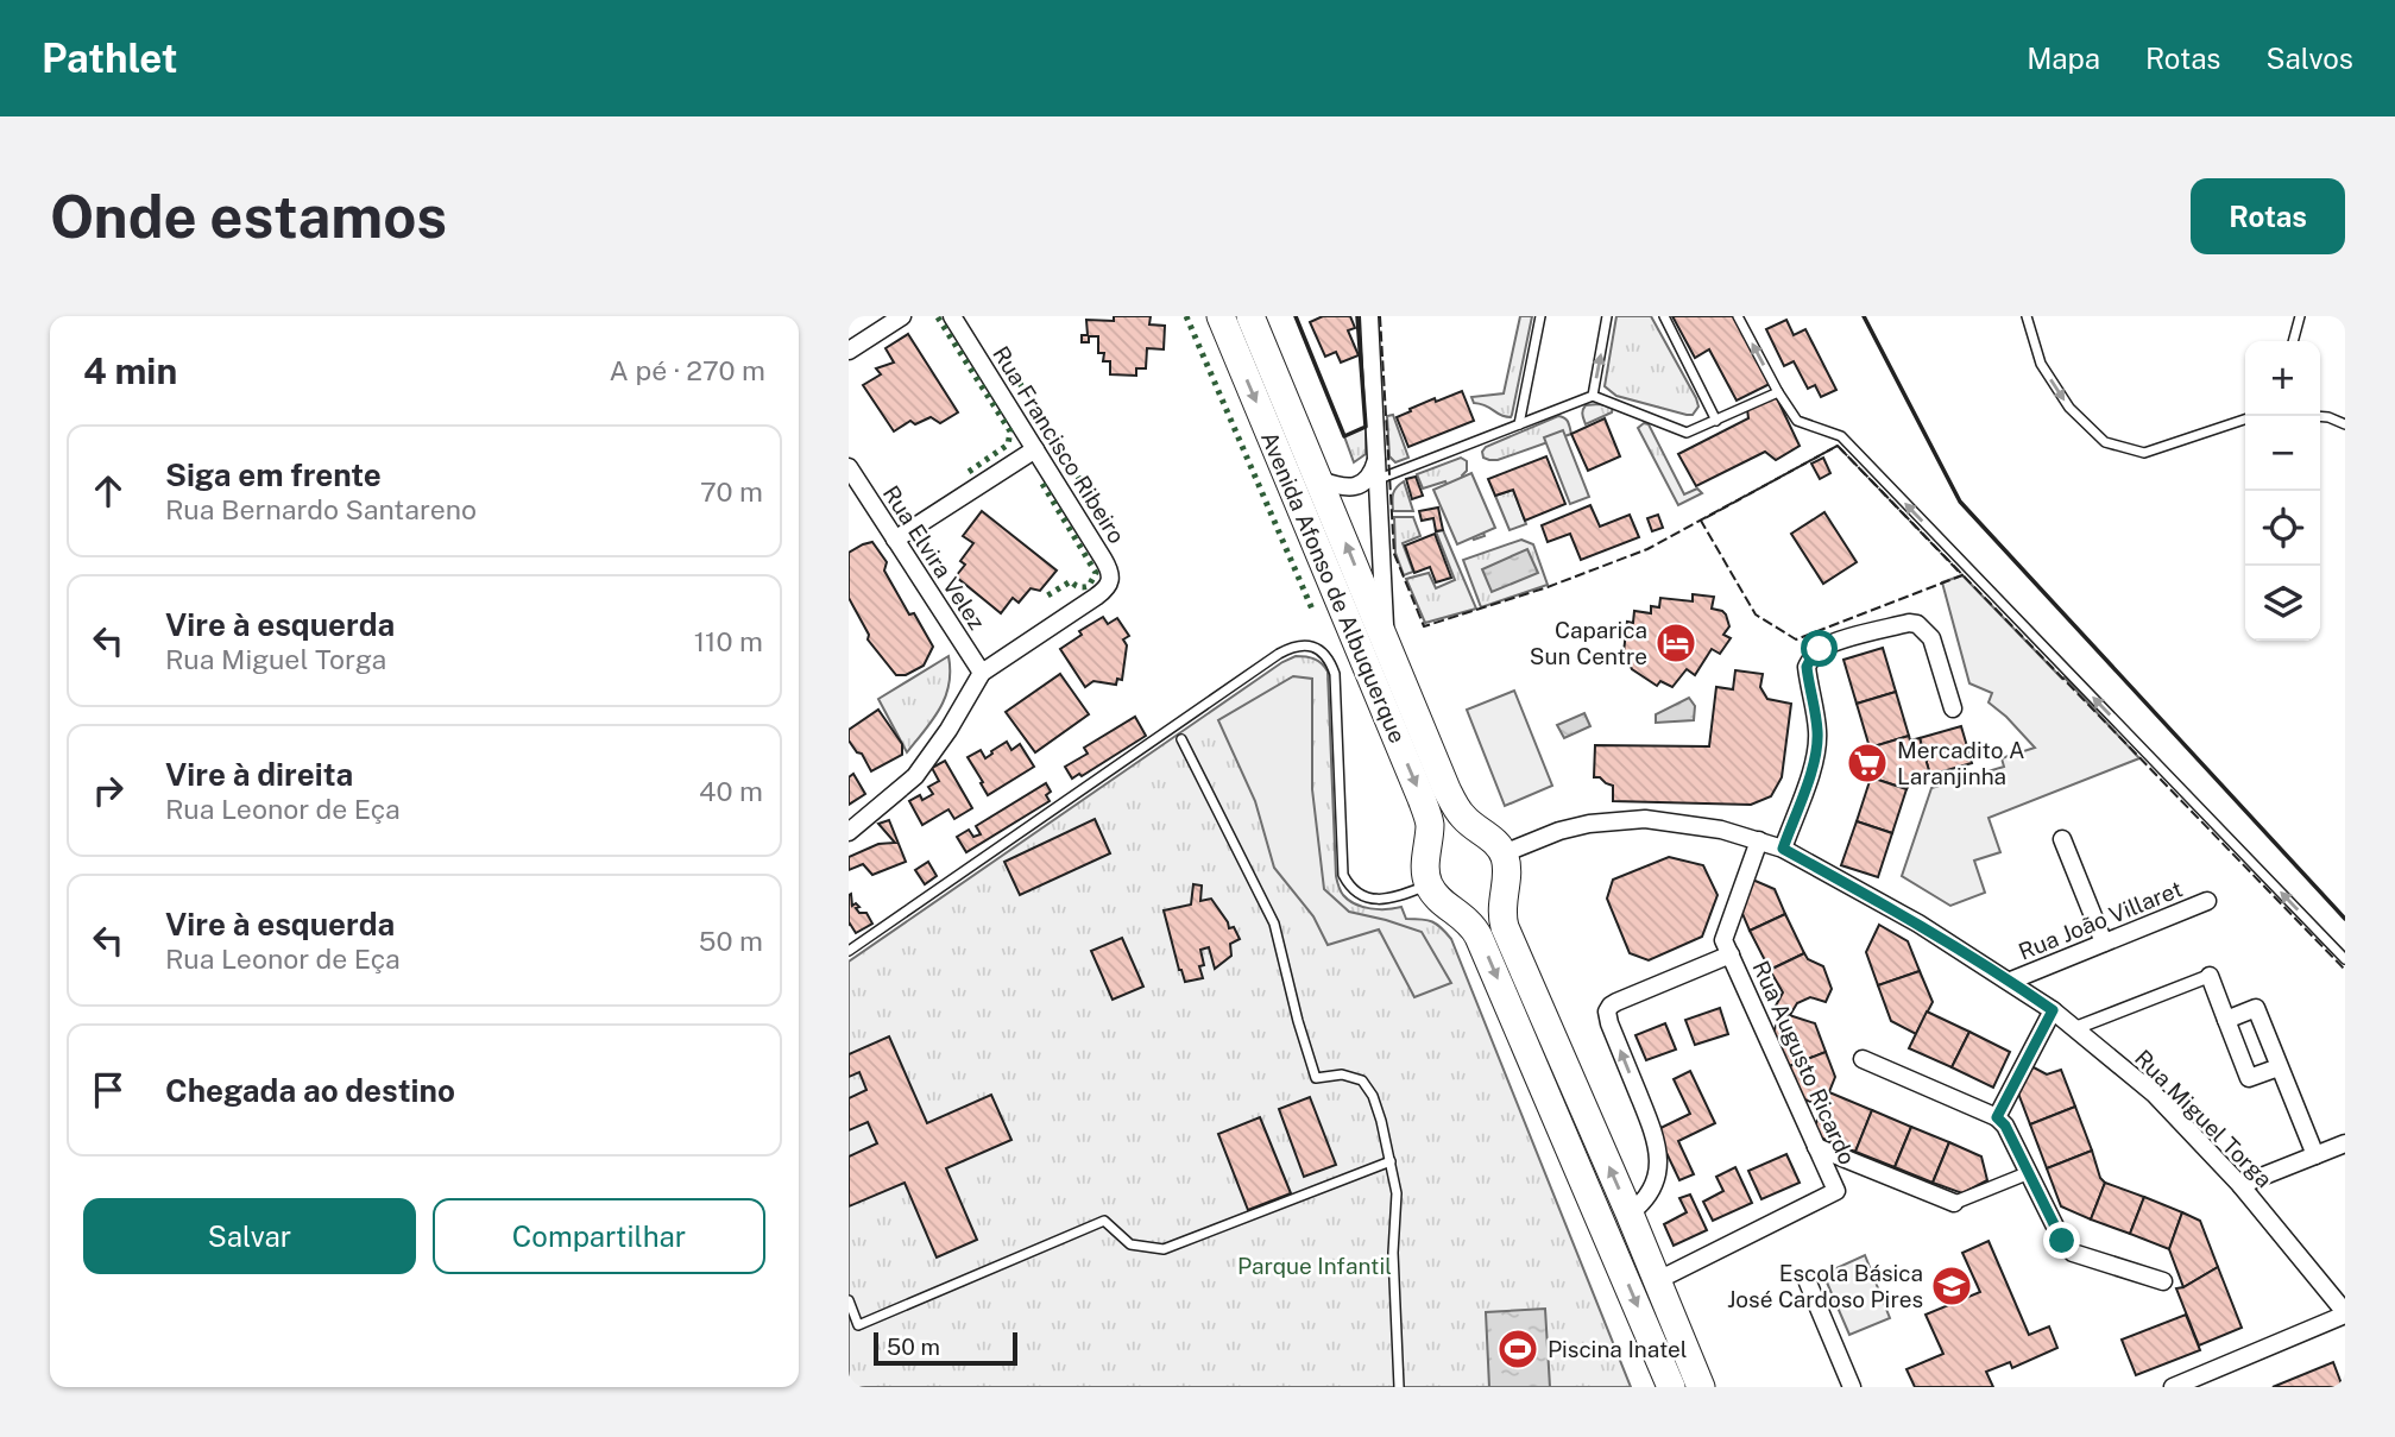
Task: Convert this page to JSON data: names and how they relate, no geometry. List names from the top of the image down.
{
  "streets": {
    "main road": ["Avenida Afonso de Albuquerque"],
    "street": [
      "Rua Francisco Ribeiro",
      "Rua Elvira Velez",
      "Rua João Villaret",
      "Rua Augusto Ricardo",
      "Rua Miguel Torga"
    ]
  },
  "crossings": [
    ["Rua Francisco Ribeiro", "Rua Elvira Velez"],
    ["Avenida Afonso de Albuquerque", "Rua Miguel Torga"],
    ["Rua João Villaret", "Rua Miguel Torga"],
    ["Rua Augusto Ricardo", "Rua Miguel Torga"]
  ],
  "parks": ["Parque Infantil"],
  "places": {
    "hotel": ["Caparica Sun Centre"],
    "supermarket": ["Mercadito A Laranjinha"],
    "school or university": ["Escola Básica José Cardoso Pires"],
    "sports": ["Piscina Inatel"]
  },
  "scale_bar": "50 m",
  "page": {
    "header": "Pathlet",
    "nav": ["Mapa", "Rotas", "Salvos"],
    "buttons": [
      "Rotas",
      ["Salvar", "Compartilhar"]
    ],
    "title": "Onde estamos",
    "heading": ["4 min", "A pé · 270 m"],
    "map_buttons": ["+", "−"],
    "list": [
      ["Siga em frente", "Rua Bernardo Santareno", "70 m"],
      ["Vire à esquerda", "Rua Miguel Torga", "110 m"],
      ["Vire à direita", "Rua Leonor de Eça", "40 m"],
      ["Vire à esquerda", "Rua Leonor de Eça", "50 m"],
      "Chegada ao destino"
    ],
    "scale": "50 m"
  }
}
